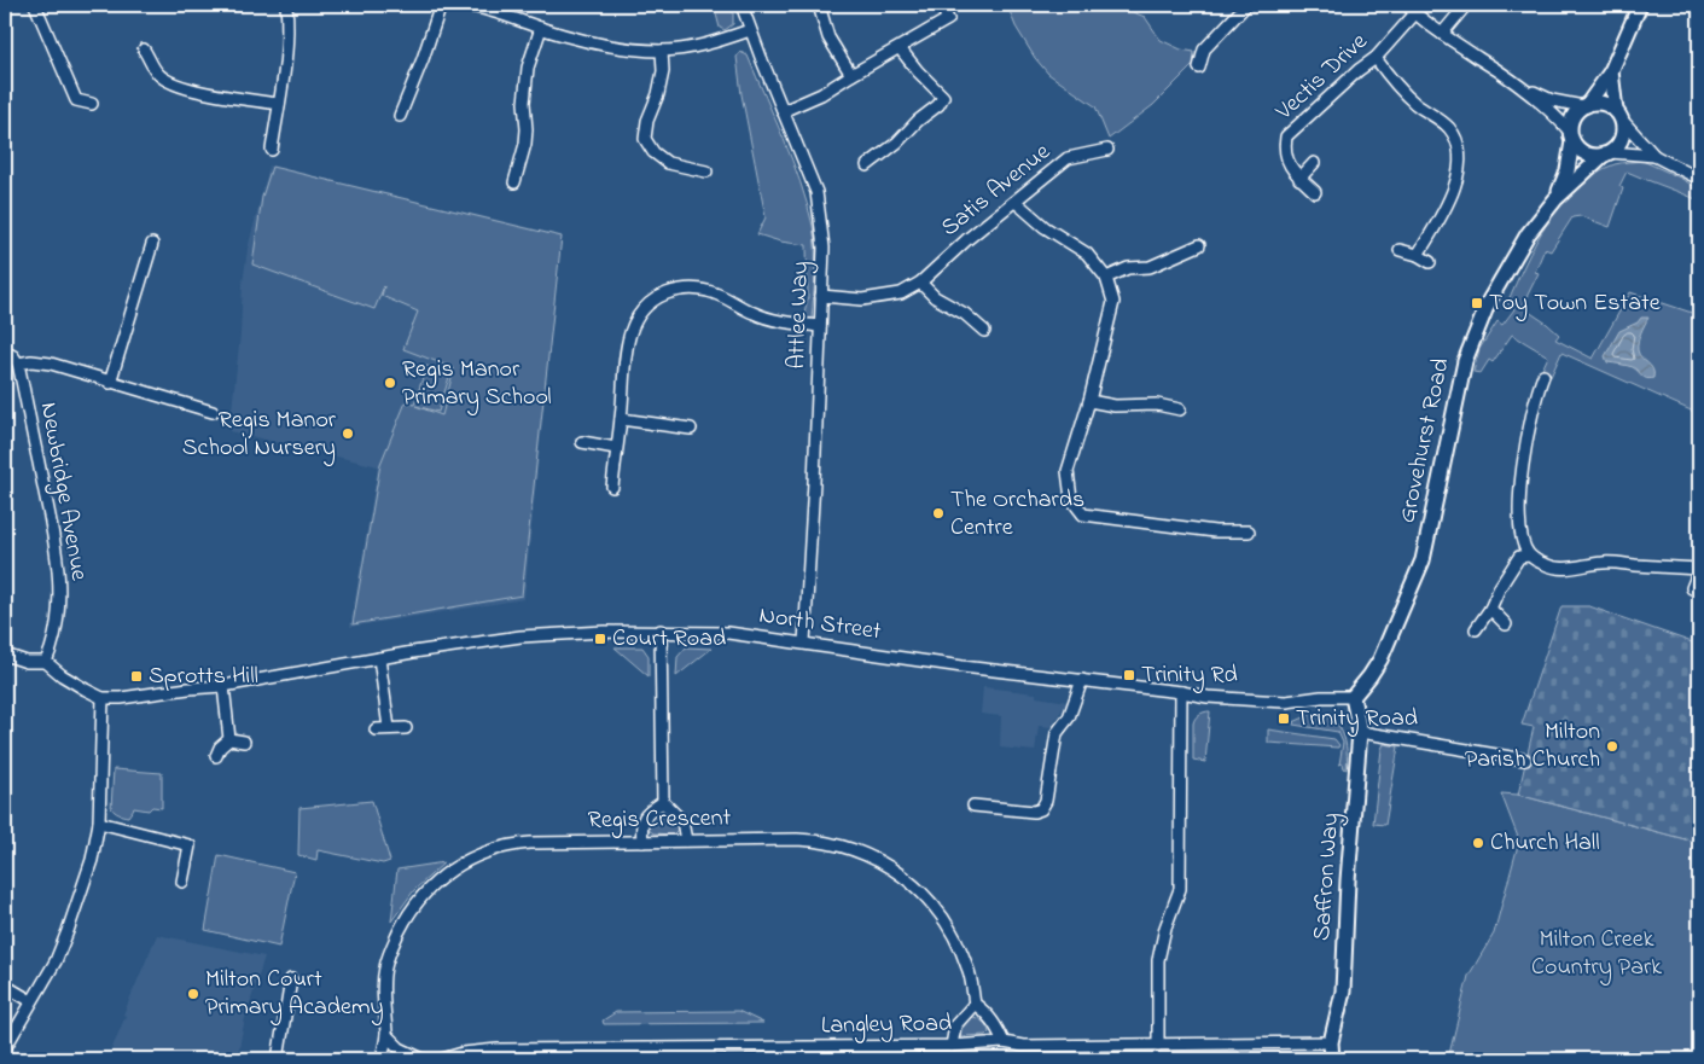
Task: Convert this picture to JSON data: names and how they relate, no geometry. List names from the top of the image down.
{
  "streets": {
    "street": [
      "Vectis Drive",
      "Satis Avenue",
      "Attlee Way",
      "Grovehurst Road",
      "Newbridge Avenue",
      "North Street",
      "Regis Crescent",
      "Saffron Way",
      "Langley Road"
    ]
  },
  "crossings": [
    ["Satis Avenue", "Attlee Way"],
    ["Attlee Way", "North Street"],
    ["Grovehurst Road", "North Street"],
    ["Grovehurst Road", "Saffron Way"],
    ["North Street", "Saffron Way"],
    ["Saffron Way", "Langley Road"]
  ],
  "parks": ["Milton Creek Country Park"],
  "places": {
    "transit": [
      "Toy Town Estate",
      "Court Road",
      "Trinity Rd",
      "Sprotts Hill",
      "Trinity Road"
    ],
    "other": [
      "Regis Manor Primary School",
      "Regis Manor School Nursery",
      "The Orchards Centre",
      "Milton Parish Church",
      "Church Hall",
      "Milton Court Primary Academy"
    ]
  }
}
